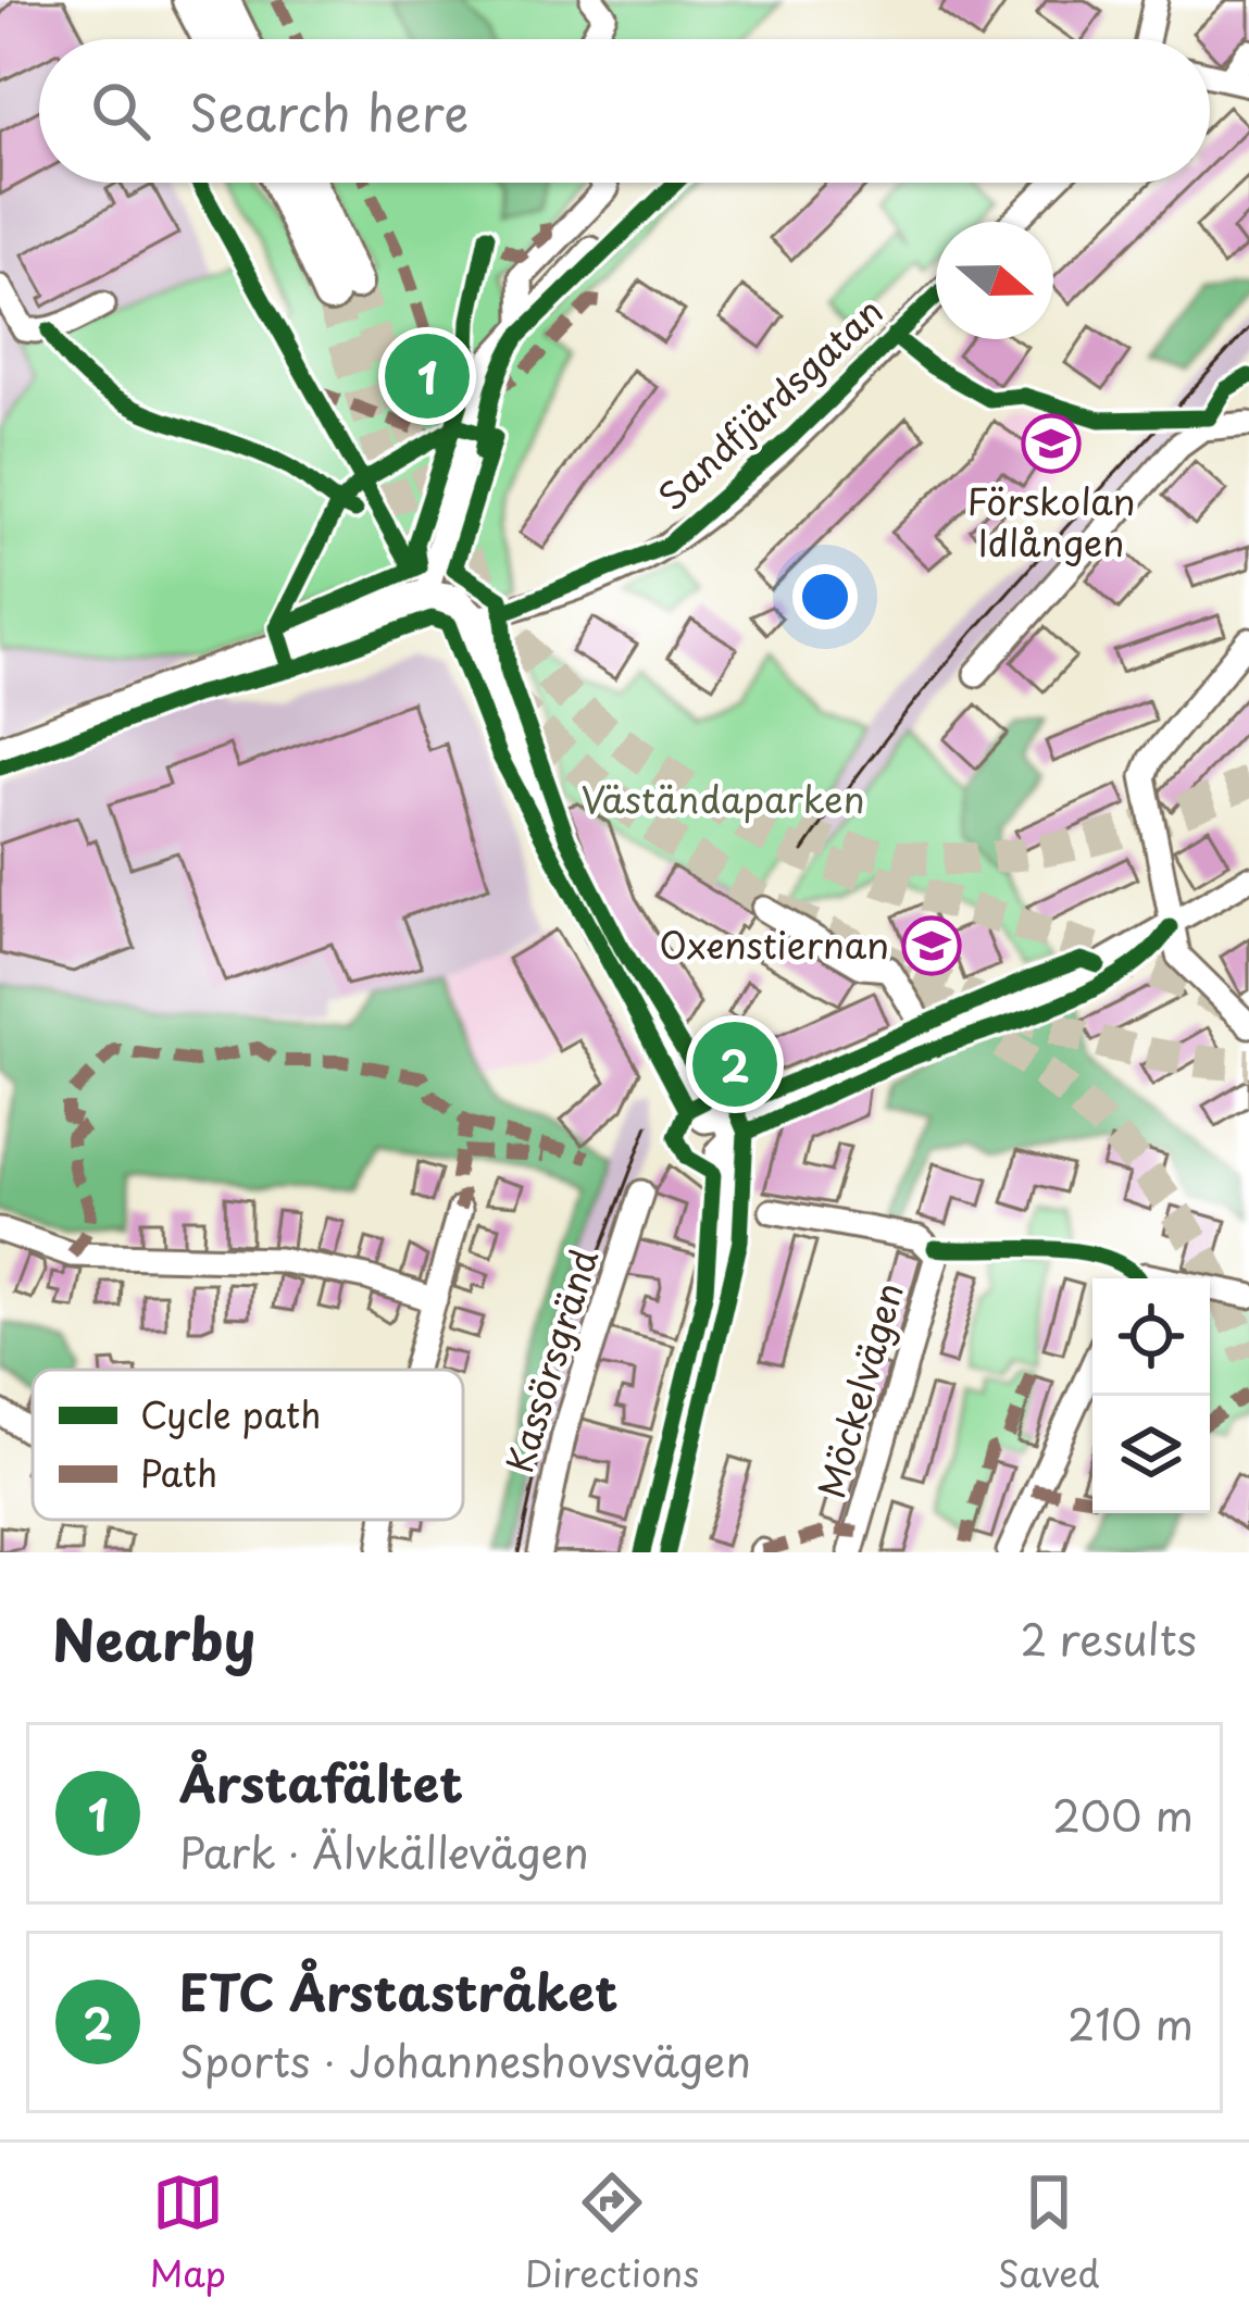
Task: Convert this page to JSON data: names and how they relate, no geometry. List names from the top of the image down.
{
  "streets": {
    "street": ["Sandfjärdsgatan", "Kassörsgränd", "Möckelvägen"]
  },
  "parks": ["Väständaparken"],
  "places": {
    "school or university": ["Förskolan Idlången", "Oxenstiernan"]
  },
  "legend": ["Cycle path", "Path"],
  "north": "right",
  "page": {
    "search": "Search here",
    "pins": ["1", "2"],
    "heading": ["Nearby", "2 results"],
    "list": [
      {
        "mark": "1",
        "name": "Årstafältet",
        "note": "Park · Älvkällevägen",
        "value": "200 m"
      },
      {
        "mark": "2",
        "name": "ETC Årstastråket",
        "note": "Sports · Johanneshovsvägen",
        "value": "210 m"
      }
    ],
    "nav": ["Map", "Directions", "Saved"]
  }
}
